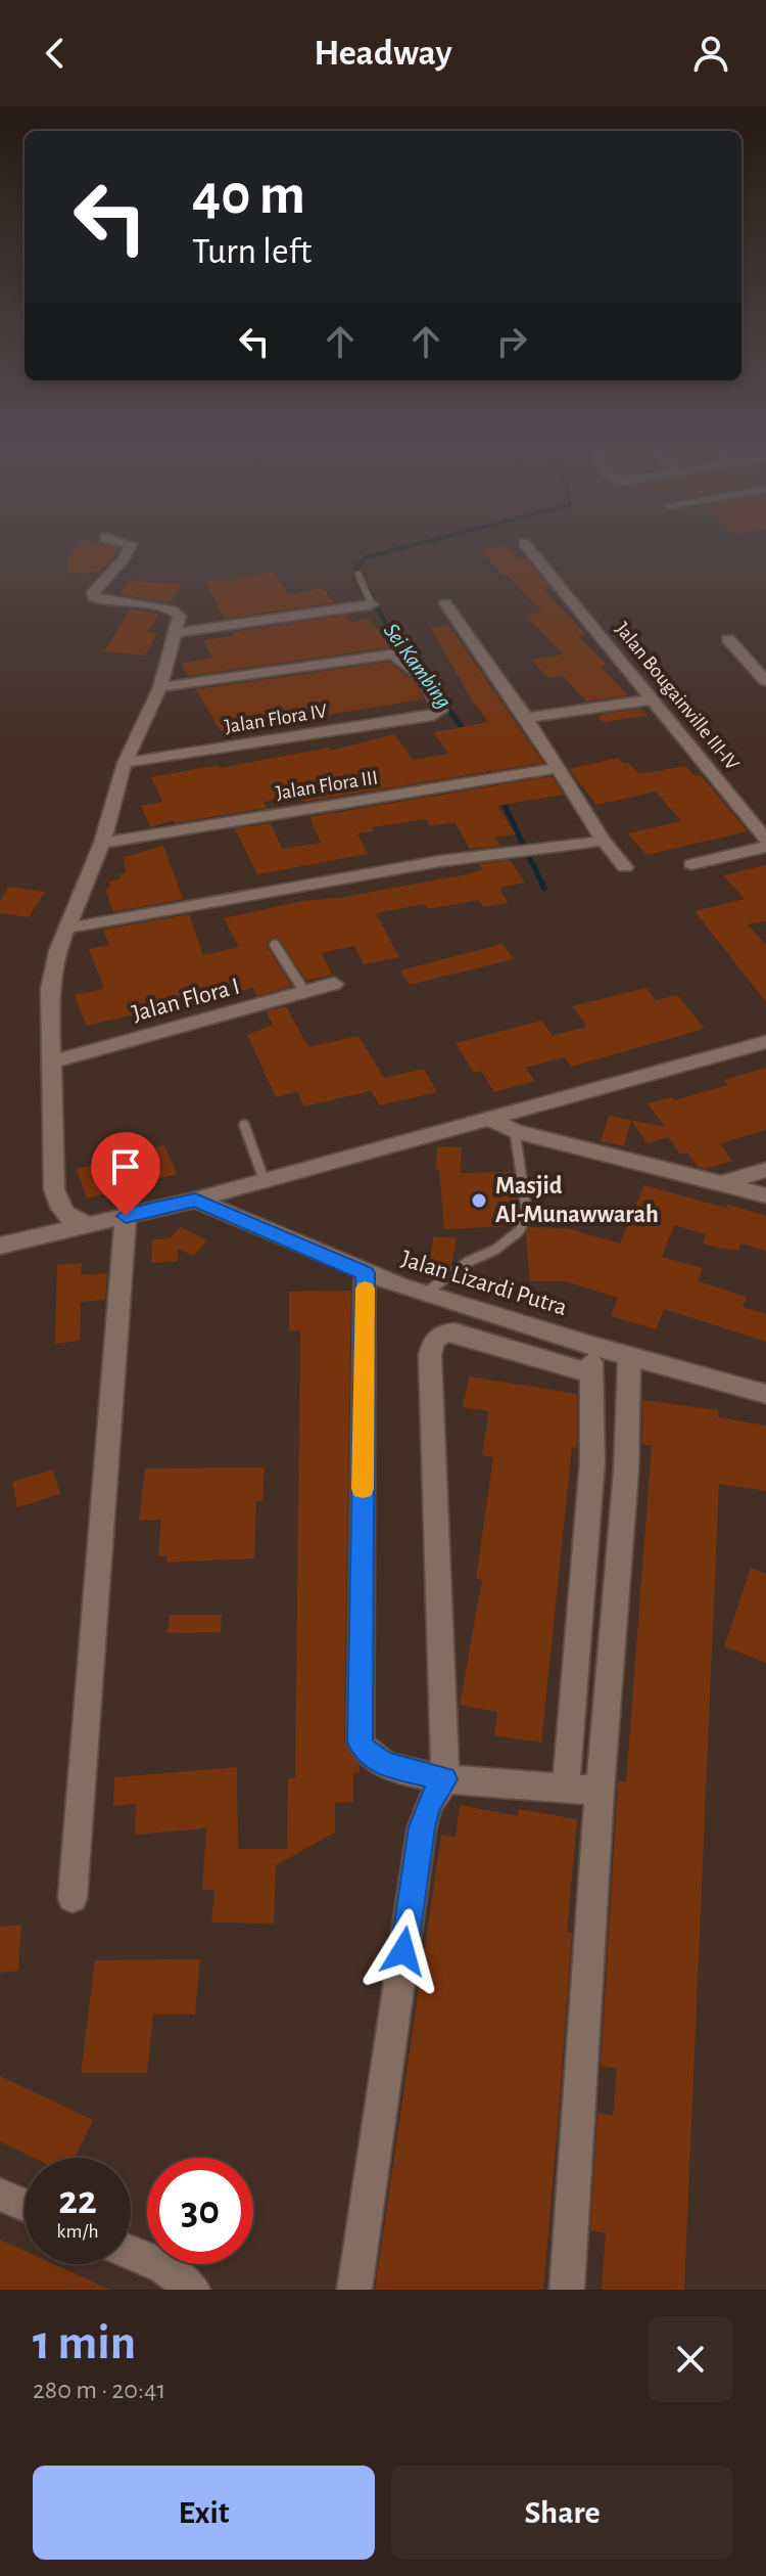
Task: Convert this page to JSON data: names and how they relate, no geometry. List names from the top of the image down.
{
  "streets": {
    "street": [
      "Jalan Bougainville III-IV",
      "Jalan Flora IV",
      "Jalan Flora III",
      "Jalan Flora I",
      "Jalan Lizardi Putra"
    ]
  },
  "water": ["Sei Kambing"],
  "places": ["Masjid Al-Munawwarah"],
  "page": {
    "header": "Headway",
    "turn": ["40 m", "Turn left"],
    "speed": "22 km/h",
    "limit": "30",
    "heading": ["1 min", "280 m · 20:41"],
    "buttons": ["Exit", "Share"]
  }
}
